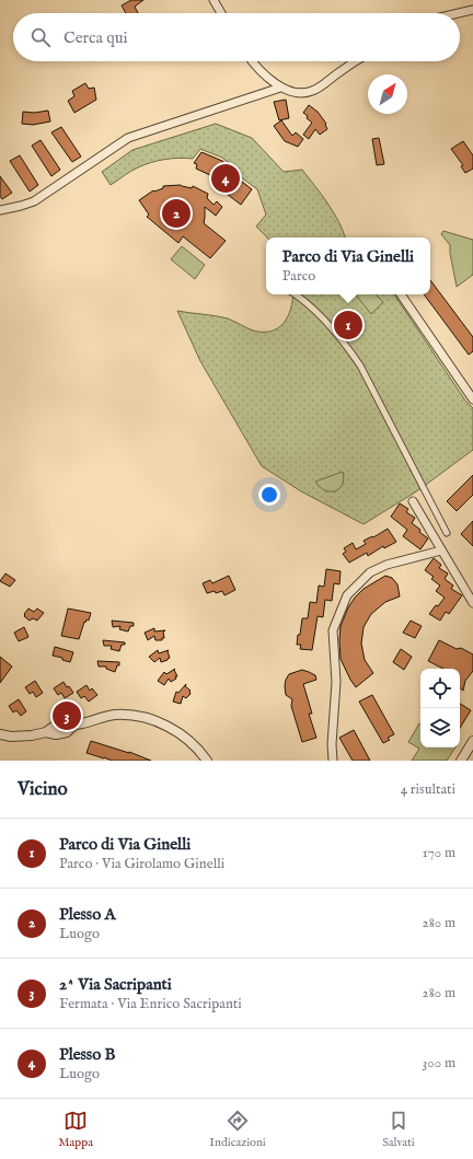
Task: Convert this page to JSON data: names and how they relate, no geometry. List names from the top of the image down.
{
  "north": "top right",
  "page": {
    "search": "Cerca qui",
    "pins": [
      "4",
      "2",
      "1",
      "3"
    ],
    "popup": ["Parco di Via Ginelli", "Parco"],
    "heading": ["Vicino", "4 risultati"],
    "list": [
      {
        "mark": "1",
        "name": "Parco di Via Ginelli",
        "note": "Parco · Via Girolamo Ginelli",
        "value": "170 m"
      },
      {
        "mark": "2",
        "name": "Plesso A",
        "note": "Luogo",
        "value": "280 m"
      },
      {
        "mark": "3",
        "name": "2^ Via Sacripanti",
        "note": "Fermata · Via Enrico Sacripanti",
        "value": "280 m"
      },
      {
        "mark": "4",
        "name": "Plesso B",
        "note": "Luogo",
        "value": "300 m"
      }
    ],
    "nav": ["Mappa", "Indicazioni", "Salvati"]
  }
}
